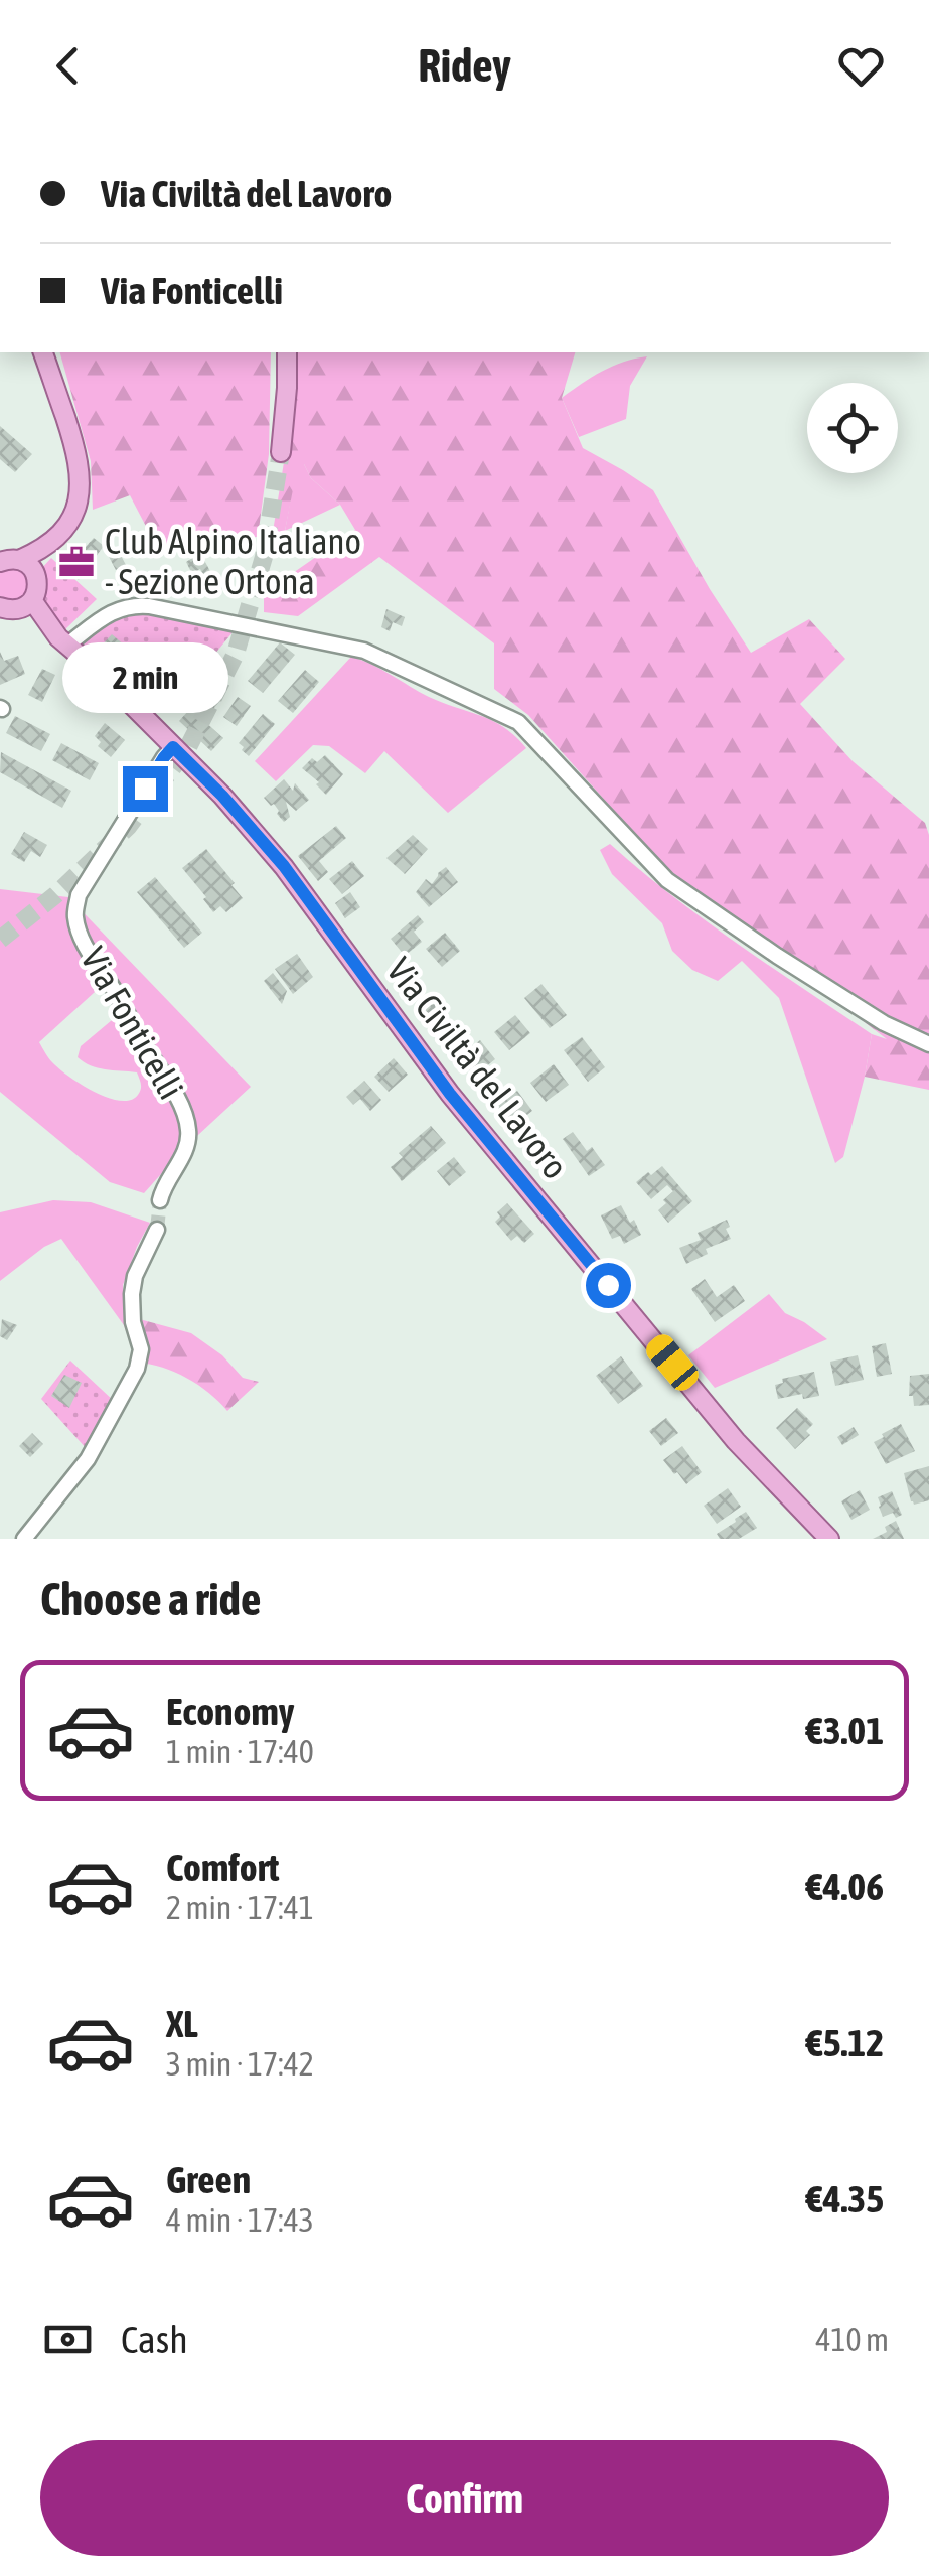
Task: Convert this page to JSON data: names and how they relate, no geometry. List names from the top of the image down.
{
  "streets": {
    "main road": ["Via Civiltà del Lavoro"],
    "street": ["Via Fonticelli"]
  },
  "crossings": [
    ["Via Fonticelli", "Via Civiltà del Lavoro"]
  ],
  "places": {
    "office": ["Club Alpino Italiano - Sezione Ortona"]
  },
  "page": {
    "header": "Ridey",
    "banner": ["Via Civiltà del Lavoro", "Via Fonticelli"],
    "bubble": "2 min",
    "heading": "Choose a ride",
    "list": [
      {
        "name": "Economy",
        "note": "1 min · 17:40",
        "value": "€3.01"
      },
      {
        "name": "Comfort",
        "note": "2 min · 17:41",
        "value": "€4.06"
      },
      {
        "name": "XL",
        "note": "3 min · 17:42",
        "value": "€5.12"
      },
      {
        "name": "Green",
        "note": "4 min · 17:43",
        "value": "€4.35"
      }
    ],
    "pay": ["Cash", "410 m"],
    "buttons": "Confirm"
  }
}
